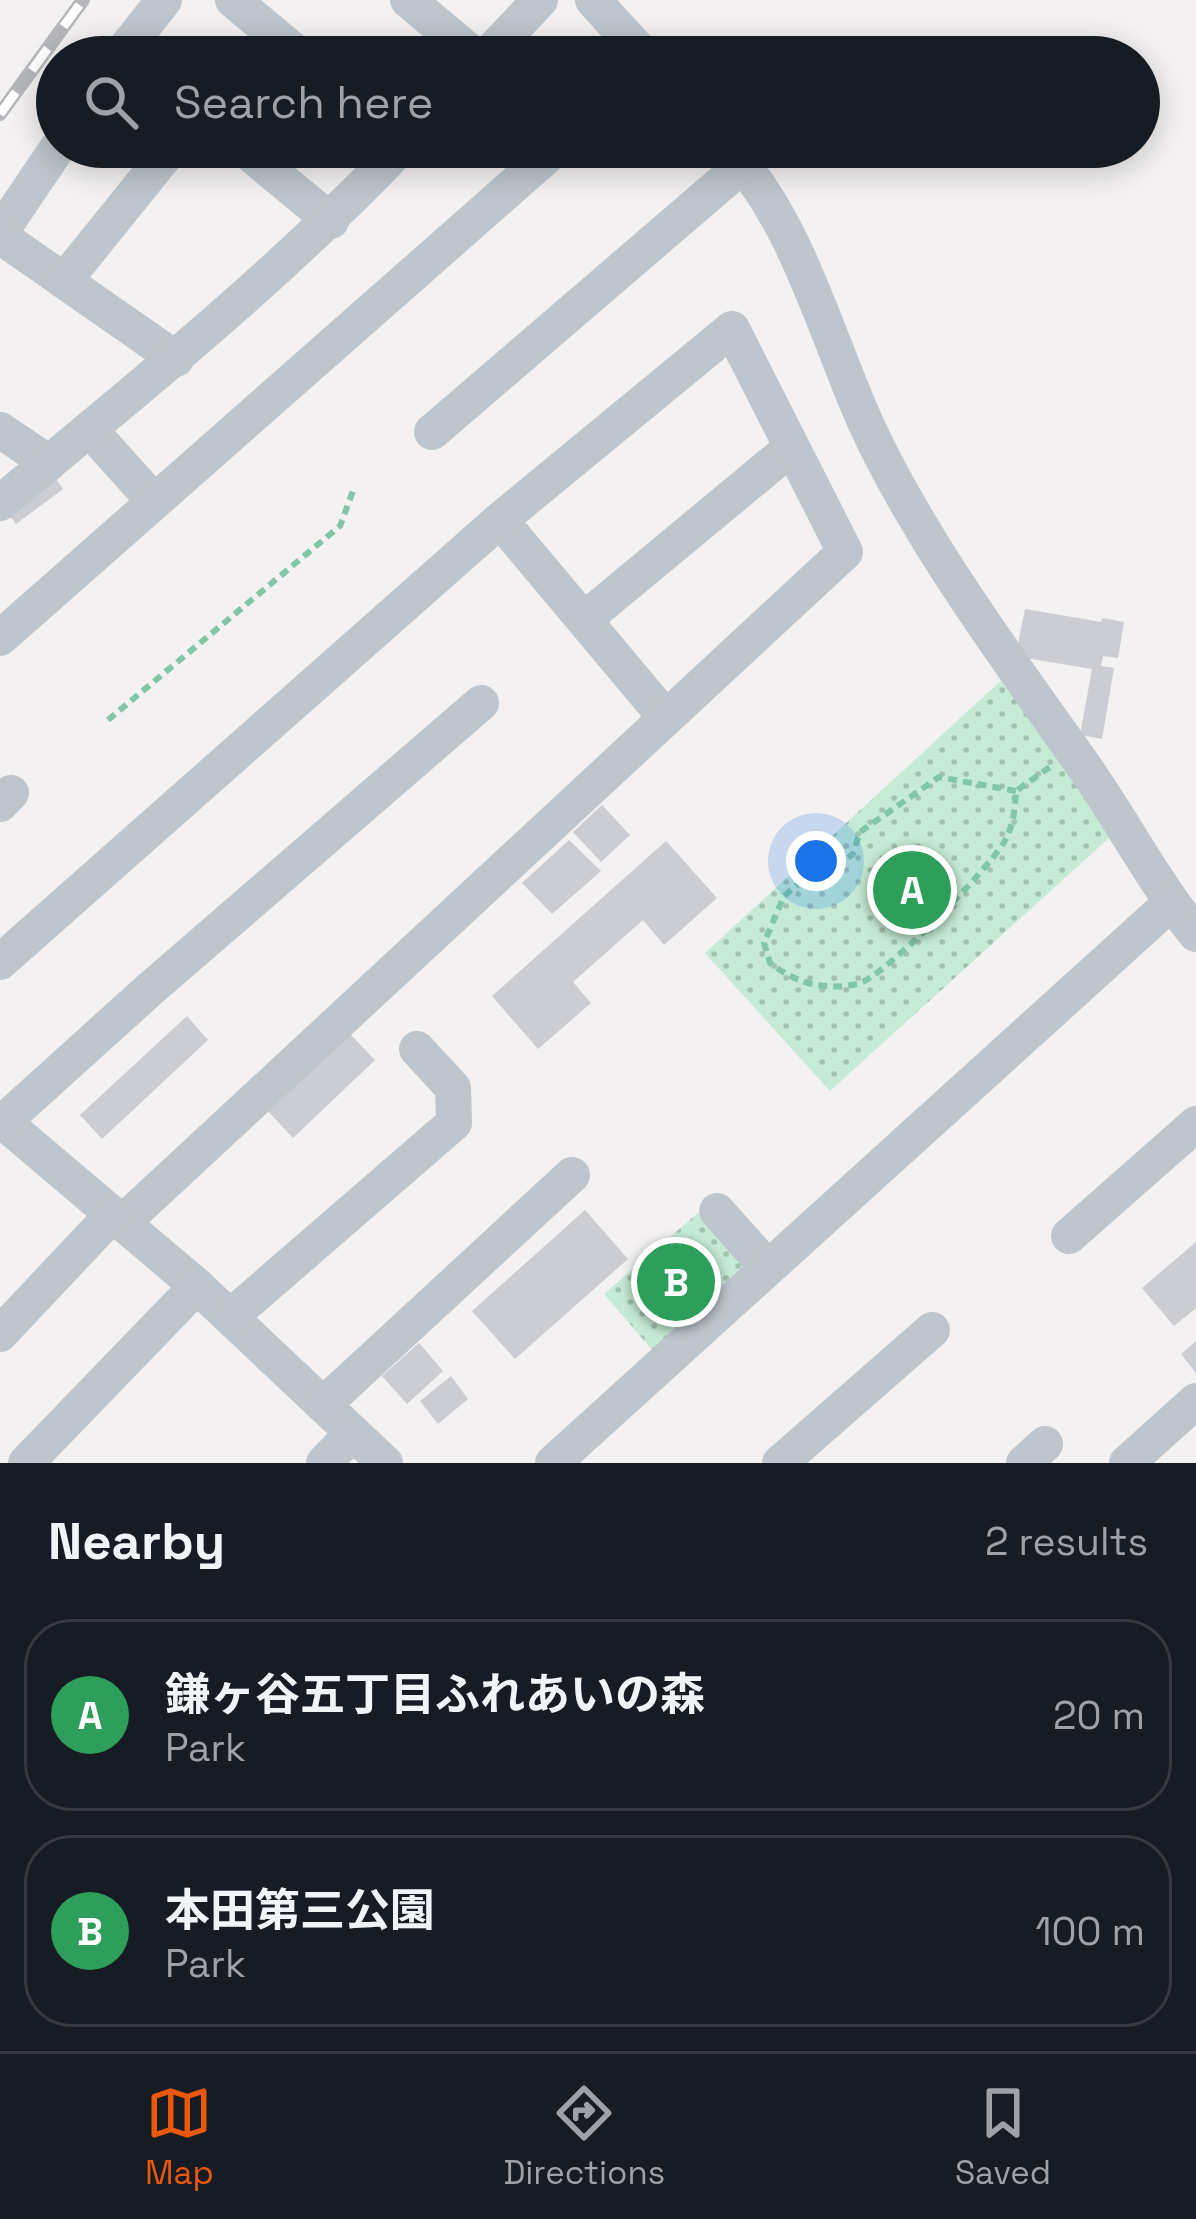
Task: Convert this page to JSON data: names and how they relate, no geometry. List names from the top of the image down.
{
  "page": {
    "search": "Search here",
    "pins": ["A", "B"],
    "heading": ["Nearby", "2 results"],
    "list": [
      {
        "mark": "A",
        "name": "鎌ヶ谷五丁目ふれあいの森",
        "note": "Park",
        "value": "20 m"
      },
      {
        "mark": "B",
        "name": "本田第三公園",
        "note": "Park",
        "value": "100 m"
      }
    ],
    "nav": ["Map", "Directions", "Saved"]
  }
}
